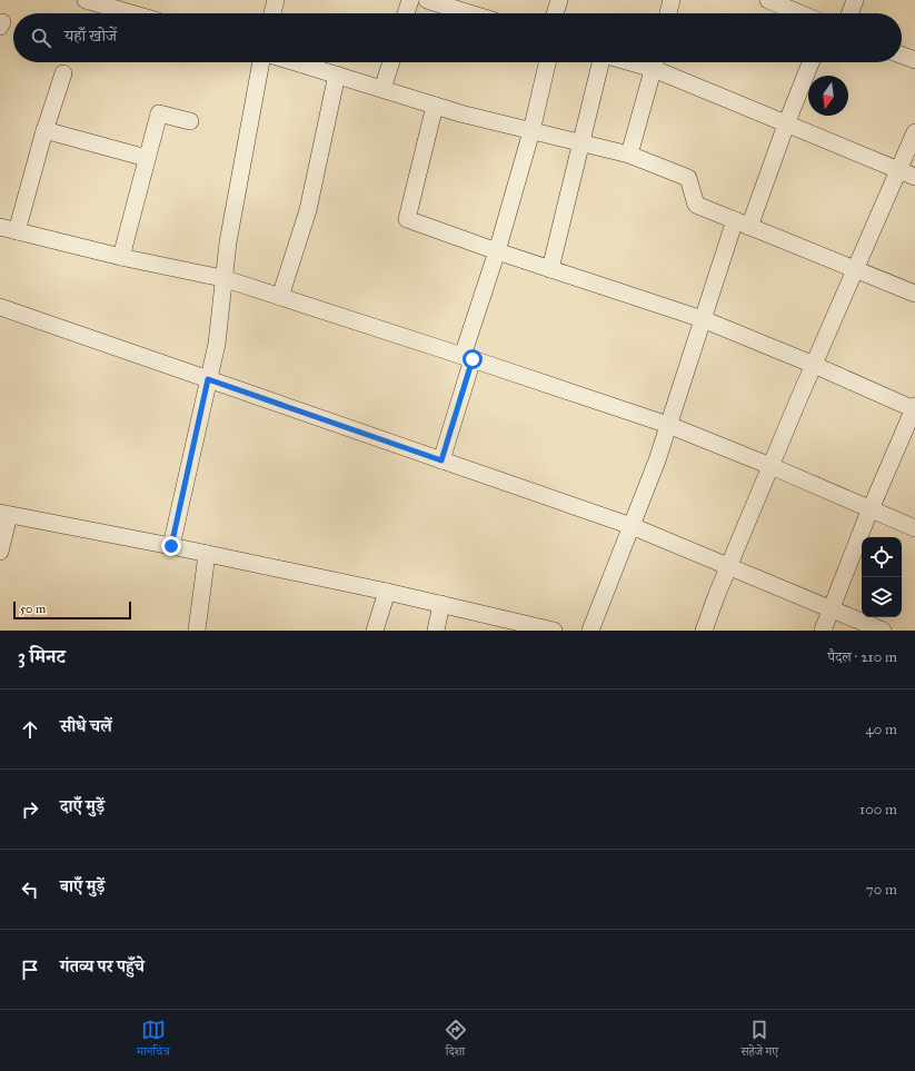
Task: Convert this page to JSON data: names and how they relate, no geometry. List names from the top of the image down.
{
  "scale_bar": "50 m",
  "north": "bottom",
  "page": {
    "search": "यहाँ खोजें",
    "scale": "50 m",
    "heading": ["3 मिनट", "पैदल · 210 m"],
    "list": [
      ["सीधे चलें", "40 m"],
      ["दाएँ मुड़ें", "100 m"],
      ["बाएँ मुड़ें", "70 m"],
      "गंतव्य पर पहुँचे"
    ],
    "nav": ["मानचित्र", "दिशा", "सहेजे गए"]
  }
}
